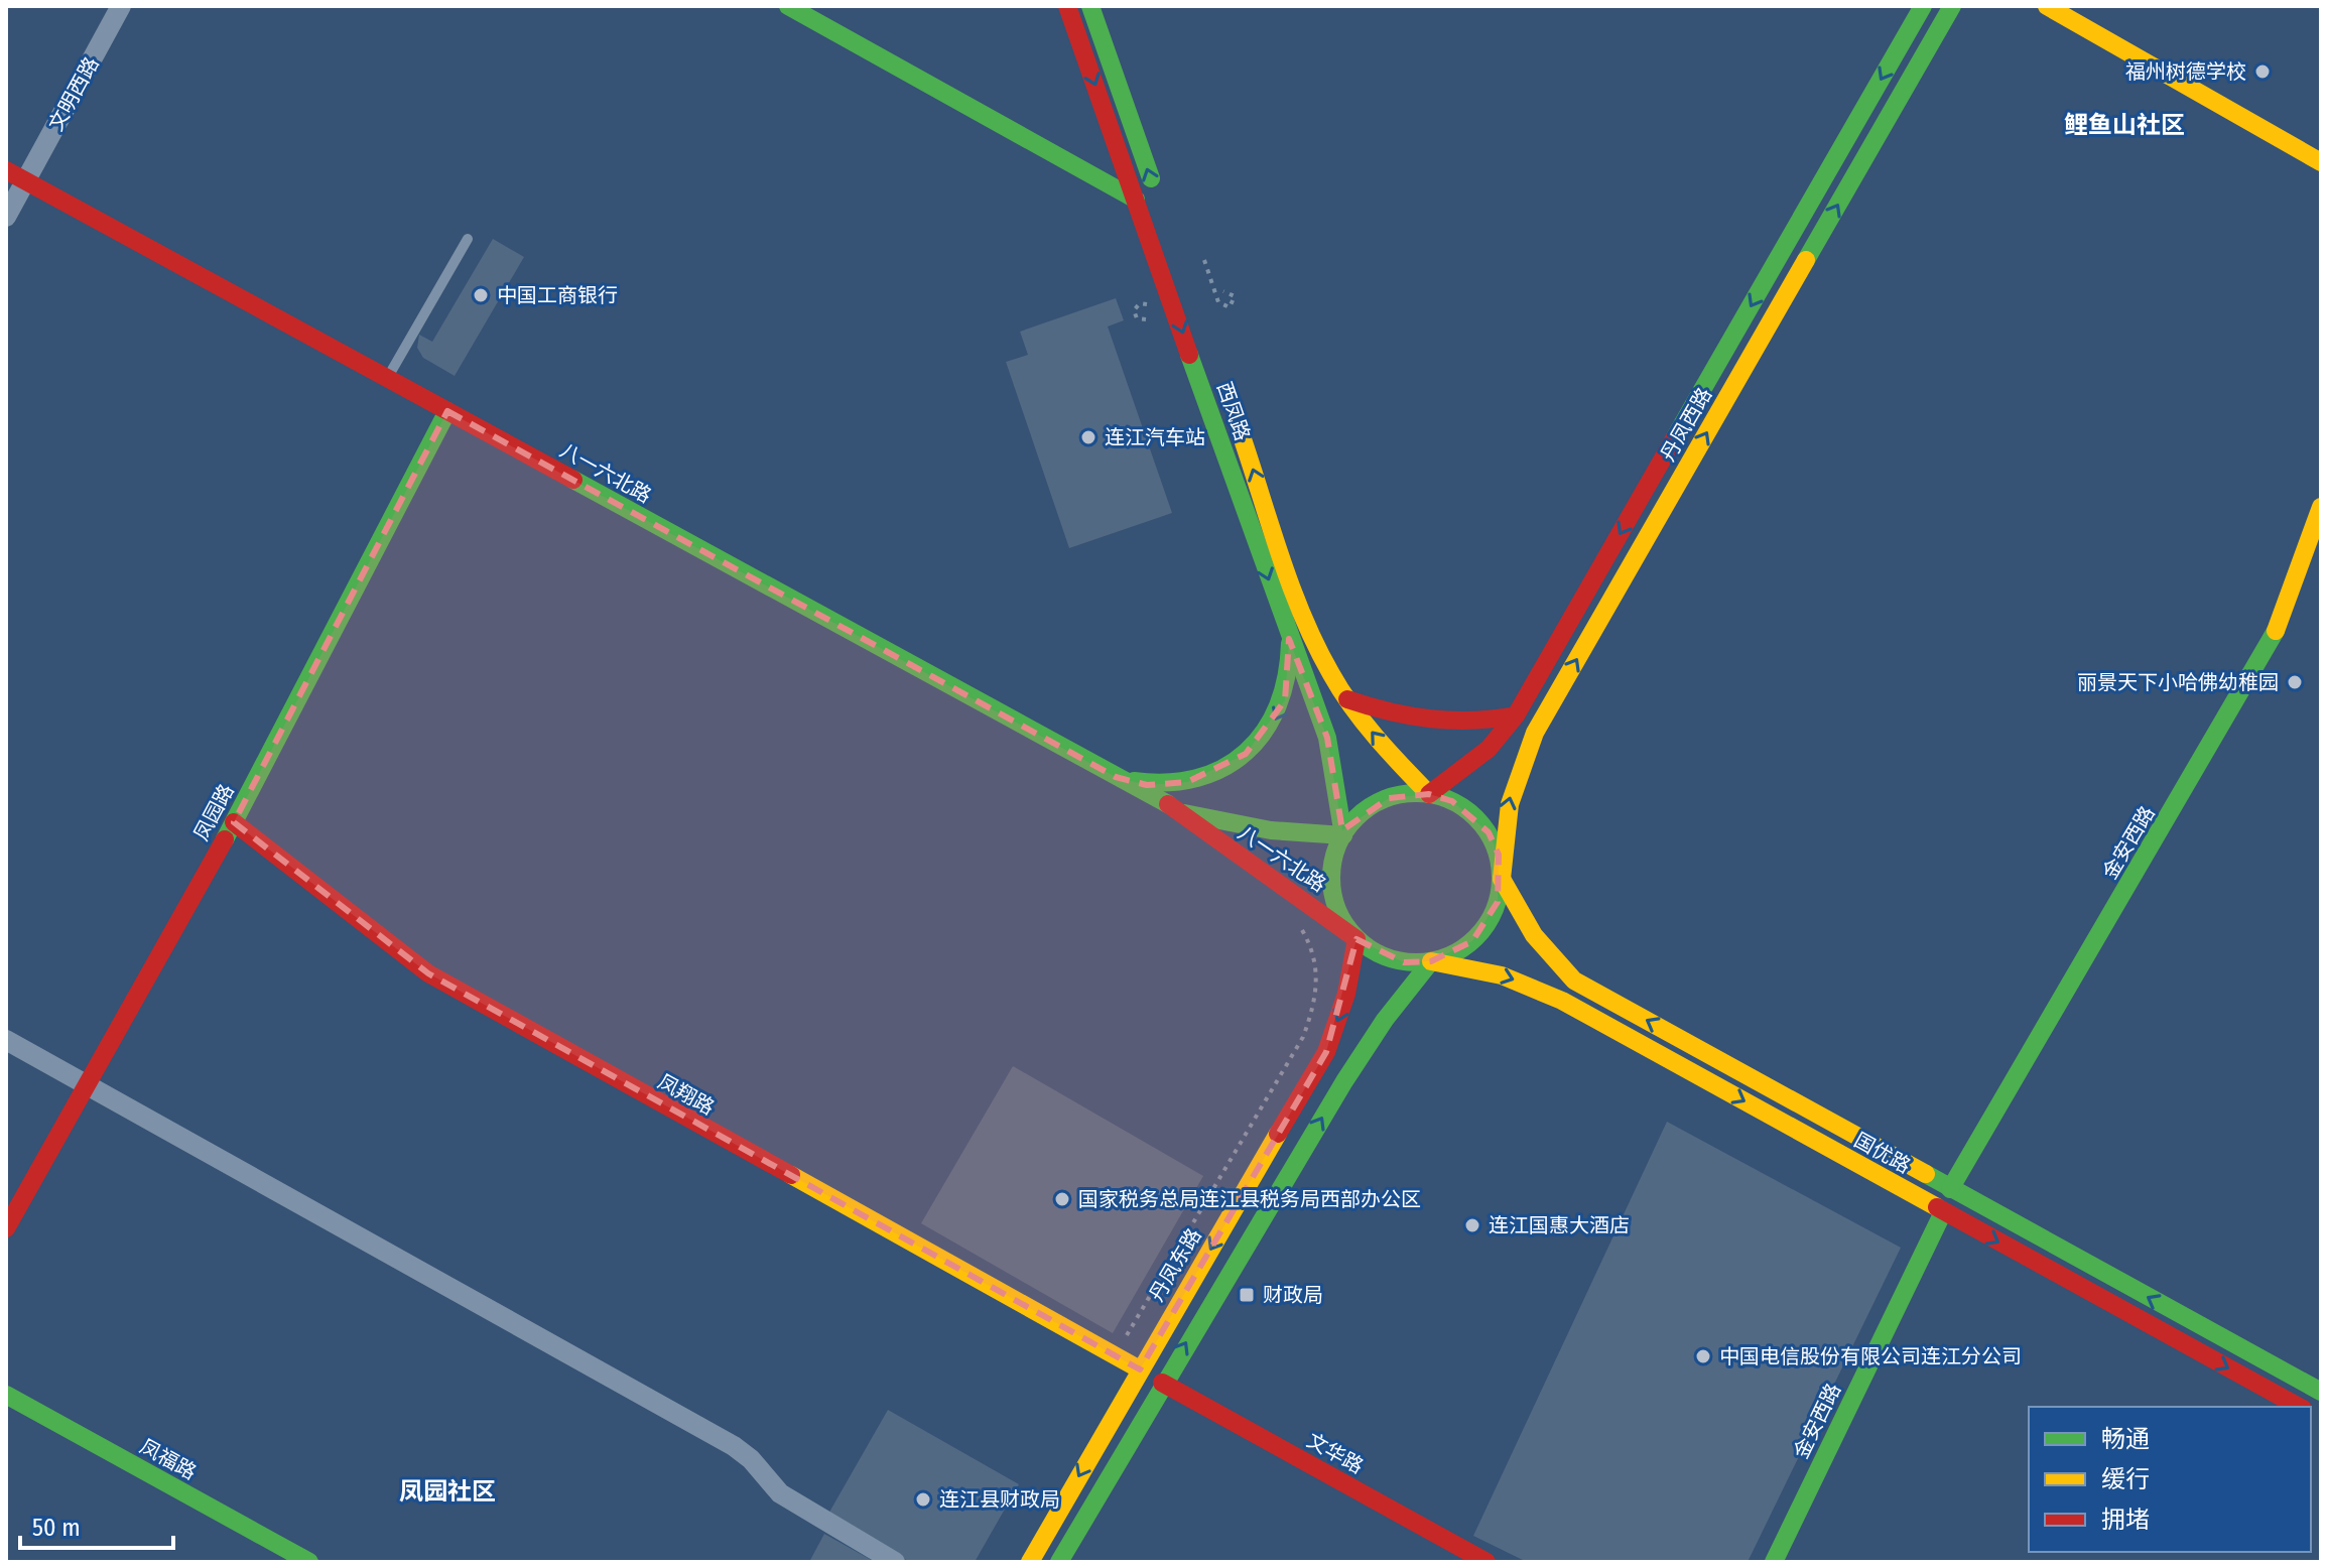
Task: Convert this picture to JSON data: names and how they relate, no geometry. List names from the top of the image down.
{
  "streets": {
    "main road": [
      "西凤路",
      "丹凤西路",
      "八一六北路",
      "凤园路",
      "金安西路",
      "凤翔路",
      "国优路",
      "丹凤东路",
      "文华路",
      "凤福路"
    ],
    "street": ["文明西路"]
  },
  "crossings": [
    ["文明西路", "八一六北路"],
    ["西凤路", "丹凤西路"],
    ["西凤路", "八一六北路"],
    ["西凤路", "国优路"],
    ["西凤路", "丹凤东路"],
    ["丹凤西路", "八一六北路"],
    ["丹凤西路", "国优路"],
    ["丹凤西路", "丹凤东路"],
    ["八一六北路", "凤园路"],
    ["八一六北路", "国优路"],
    ["八一六北路", "丹凤东路"],
    ["凤园路", "凤翔路"],
    ["金安西路", "国优路"],
    ["凤翔路", "丹凤东路"],
    ["国优路", "丹凤东路"]
  ],
  "districts": ["鲤鱼山社区", "凤园社区"],
  "places": {
    "other": [
      "福州树德学校",
      "中国工商银行",
      "连江汽车站",
      "丽景天下小哈佛幼稚园",
      "国家税务总局连江县税务局西部办公区",
      "连江国惠大酒店",
      "中国电信股份有限公司连江分公司",
      "连江县财政局"
    ],
    "transit": ["财政局"]
  },
  "legend": ["畅通", "缓行", "拥堵"],
  "scale_bar": "50 m"
}
